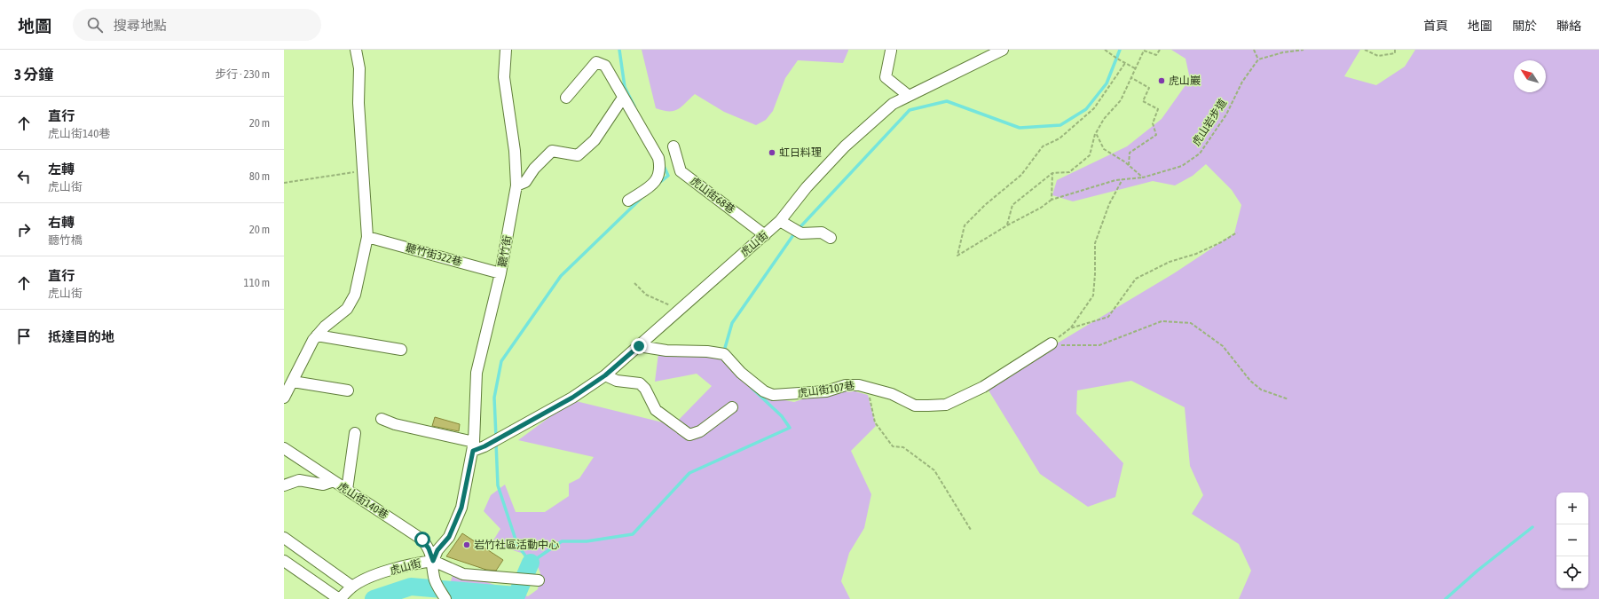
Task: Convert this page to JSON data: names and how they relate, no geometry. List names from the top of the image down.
{
  "streets": {
    "street": [
      "虎山街68巷",
      "虎山街",
      "聽竹街",
      "聽竹街322巷",
      "虎山街107巷",
      "虎山街140巷"
    ],
    "path": ["虎山岩步道"]
  },
  "crossings": [
    ["虎山街68巷", "虎山街"],
    ["虎山街", "聽竹街"],
    ["虎山街", "虎山街107巷"],
    ["虎山街", "虎山街140巷"],
    ["聽竹街", "聽竹街322巷"]
  ],
  "places": ["虎山巖", "虹日料理", "岩竹社區活動中心"],
  "north": "top left",
  "page": {
    "header": "地圖",
    "search": "搜尋地點",
    "nav": [
      "首頁",
      "地圖",
      "關於",
      "聯絡"
    ],
    "heading": ["3 分鐘", "步行 · 230 m"],
    "list": [
      ["直行", "虎山街140巷", "20 m"],
      ["左轉", "虎山街", "80 m"],
      ["右轉", "聽竹橋", "20 m"],
      ["直行", "虎山街", "110 m"],
      "抵達目的地"
    ],
    "map_buttons": ["+", "−"]
  }
}
